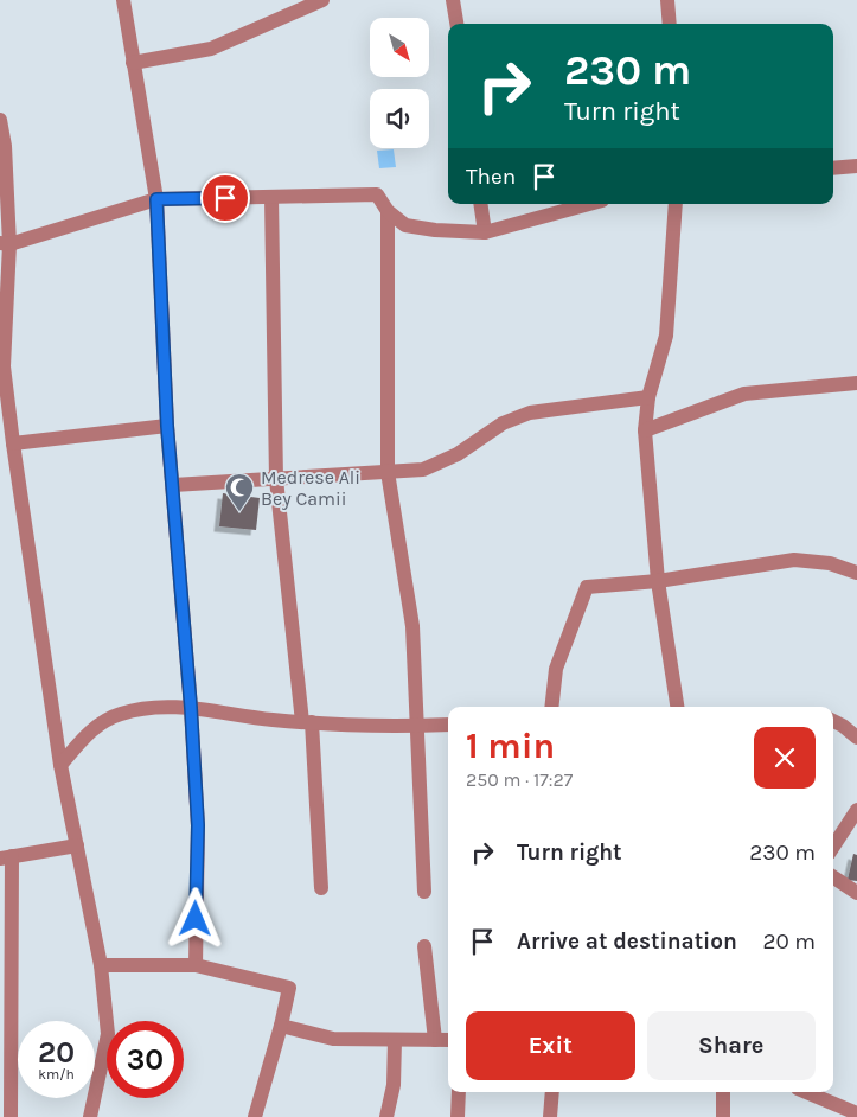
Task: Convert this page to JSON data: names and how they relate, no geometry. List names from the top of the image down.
{
  "places": {
    "mosque": ["Medrese Ali Bey Camii"]
  },
  "north": "bottom right",
  "page": {
    "turn": ["230 m", "Turn right"],
    "then": "Then",
    "heading": ["1 min", "250 m · 17:27"],
    "list": [
      {
        "name": "Turn right",
        "value": "230 m"
      },
      {
        "name": "Arrive at destination",
        "value": "20 m"
      }
    ],
    "buttons": ["Exit", "Share"],
    "speed": "20 km/h",
    "limit": "30"
  }
}
